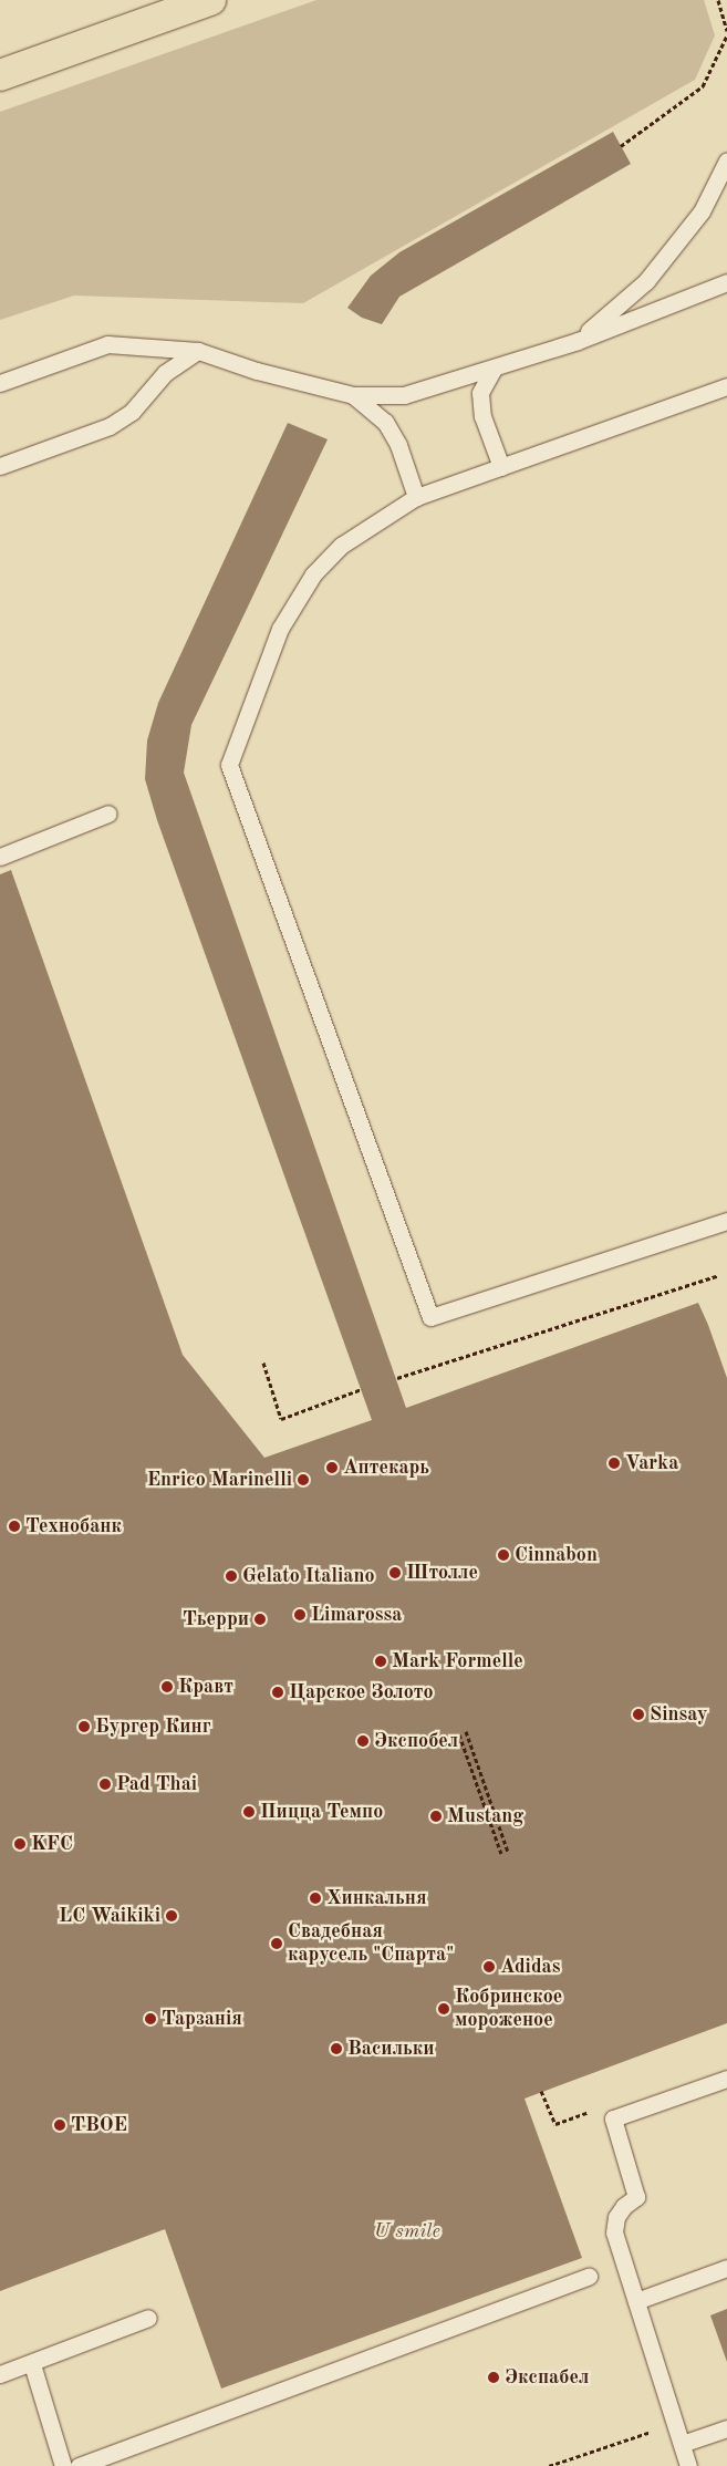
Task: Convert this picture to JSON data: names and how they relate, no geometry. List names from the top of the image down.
{
  "parks": ["U smile"],
  "places": [
    "Varka",
    "Аптекарь",
    "Enrico Marinelli",
    "Технобанк",
    "Cinnabon",
    "Штолле",
    "Gelato Italiano",
    "Limarossa",
    "Тьерри",
    "Mark Formelle",
    "Кравт",
    "Царское Золото",
    "Sinsay",
    "Бургер Кинг",
    "Экспобел",
    "Pad Thai",
    "Пицца Темпо",
    "Mustang",
    "KFC",
    "Хинкальня",
    "LC Waikiki",
    "Свадебная карусель \"Спарта\"",
    "Adidas",
    "Кобринское мороженое",
    "Тарзанія",
    "Васильки",
    "ТВОЕ",
    "Экспабел"
  ]
}
